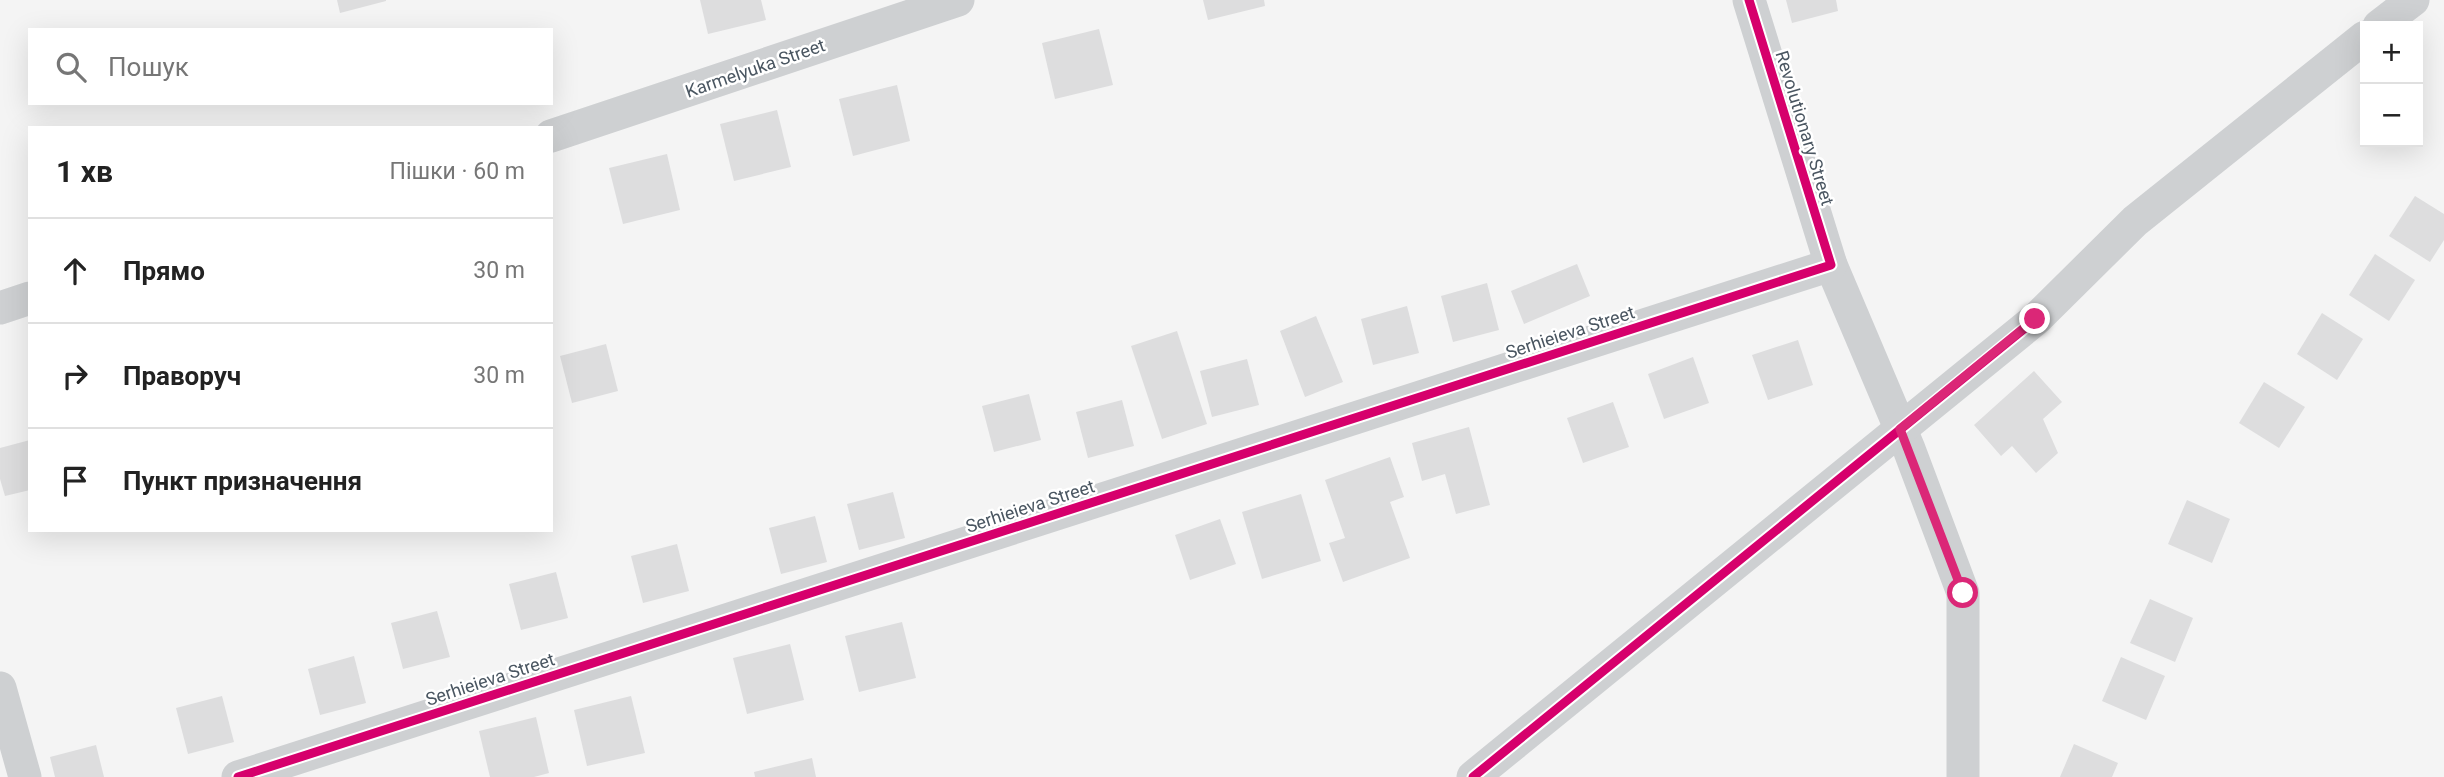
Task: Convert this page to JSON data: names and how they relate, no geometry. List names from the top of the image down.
{
  "streets": {
    "street": ["Karmelyuka Street", "Revolutionary Street", "Serhieieva Street"]
  },
  "crossings": [
    ["Revolutionary Street", "Serhieieva Street"]
  ],
  "page": {
    "map_buttons": ["+", "−"],
    "search": "Пошук",
    "heading": ["1 хв", "Пішки · 60 m"],
    "list": [
      ["Прямо", "30 m"],
      ["Праворуч", "30 m"],
      "Пункт призначення"
    ]
  }
}
